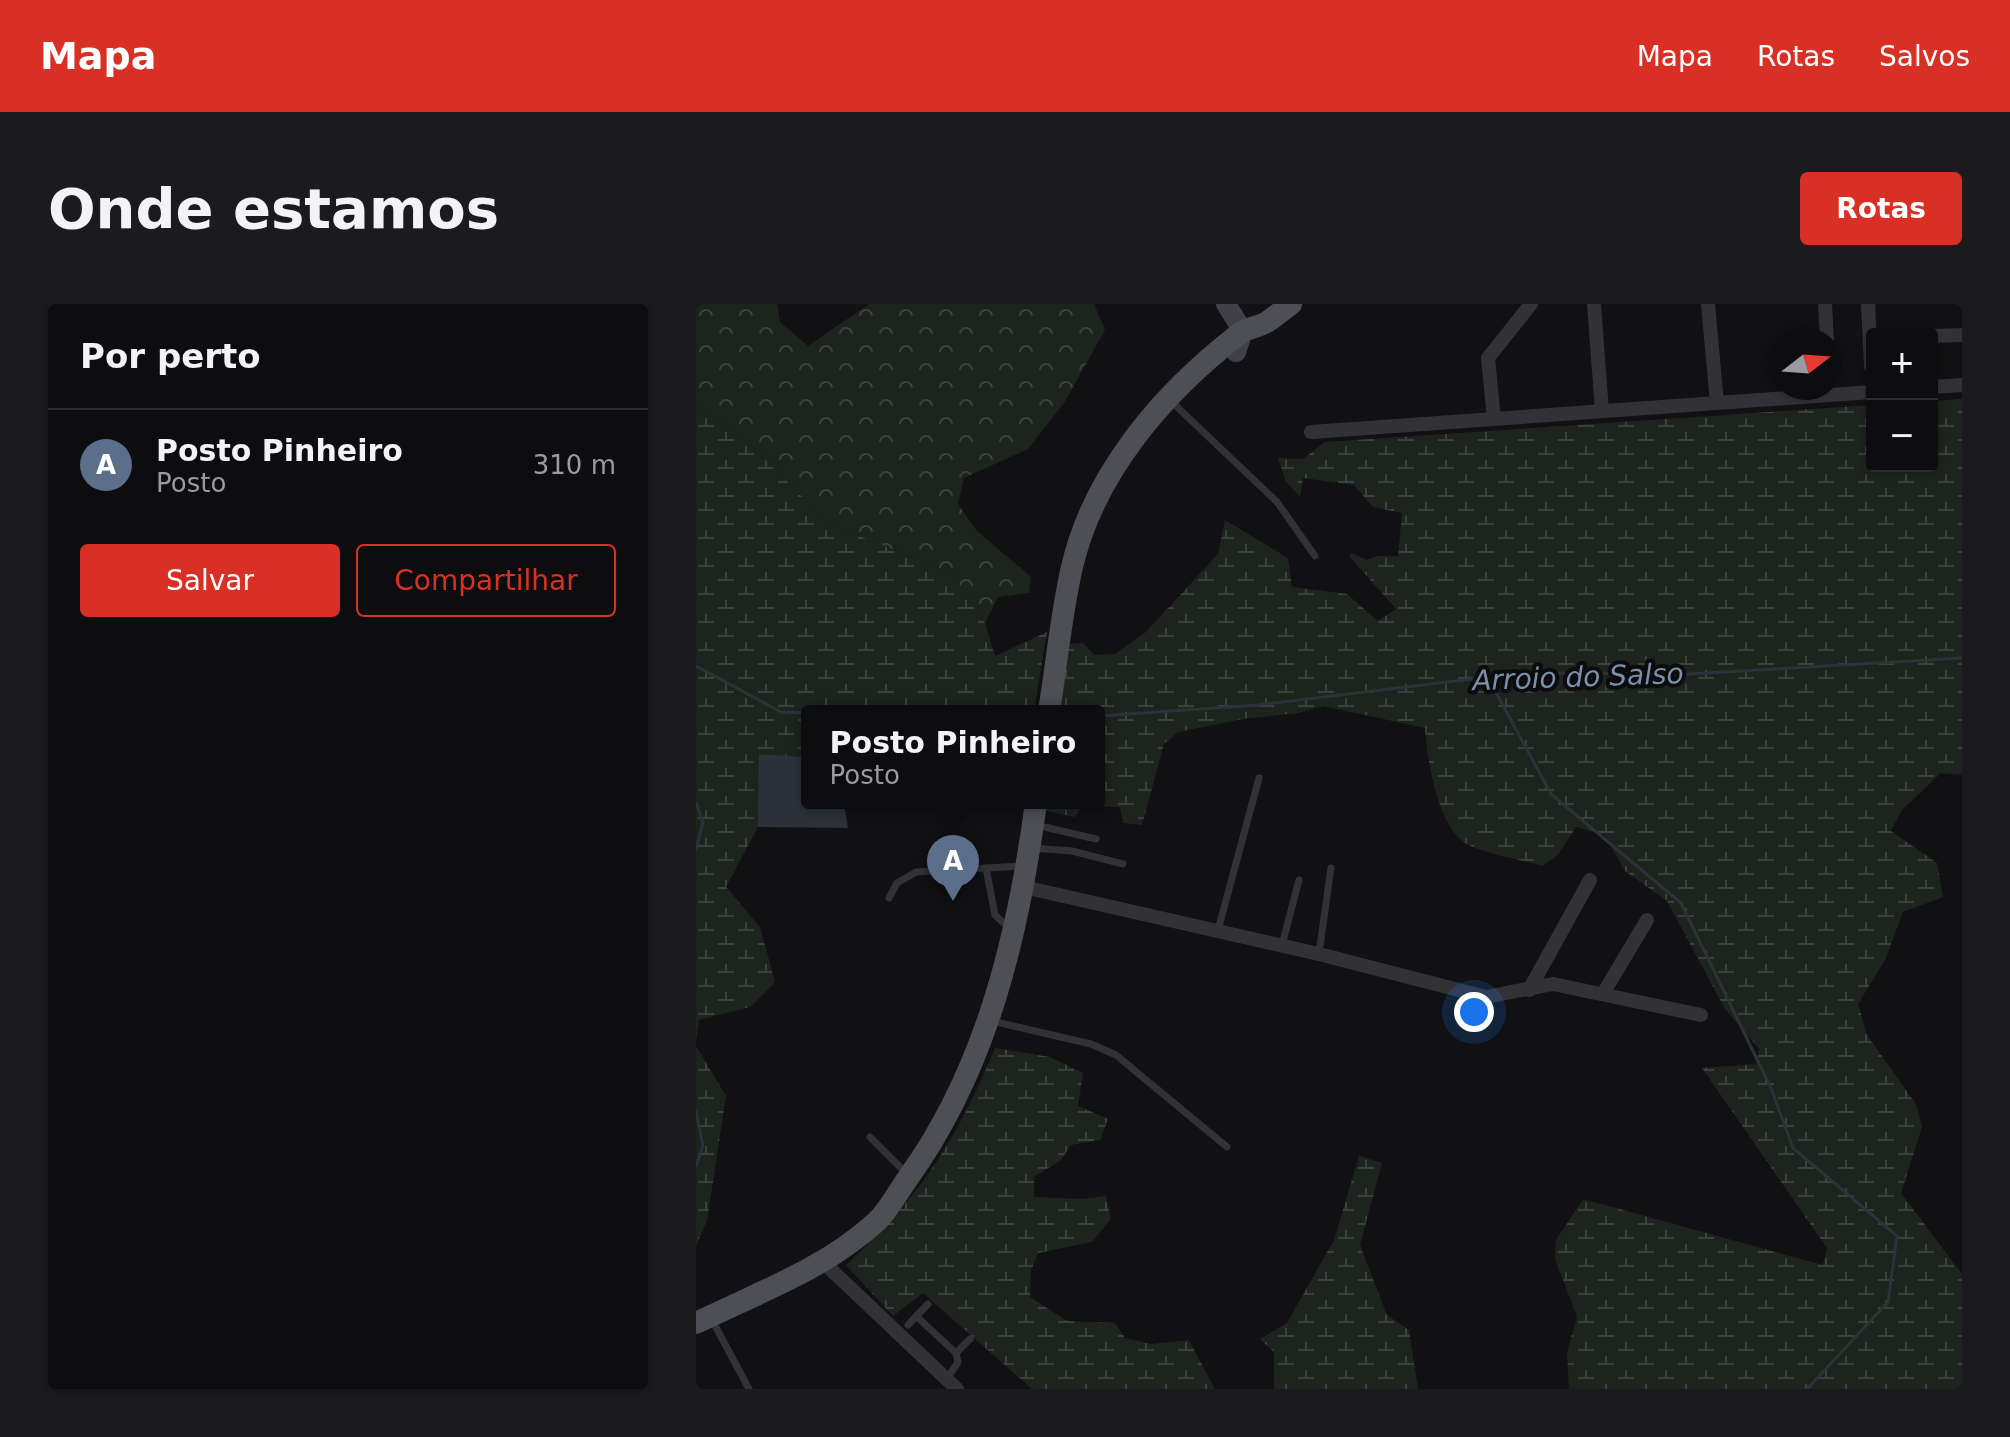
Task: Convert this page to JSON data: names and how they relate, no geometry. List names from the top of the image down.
{
  "water": ["Arroio do Salso"],
  "north": "right",
  "page": {
    "header": "Mapa",
    "nav": ["Mapa", "Rotas", "Salvos"],
    "buttons": [
      "Rotas",
      ["Salvar", "Compartilhar"]
    ],
    "title": "Onde estamos",
    "heading": "Por perto",
    "map_buttons": ["+", "−"],
    "list": [
      {
        "mark": "A",
        "name": "Posto Pinheiro",
        "note": "Posto",
        "value": "310 m"
      }
    ],
    "popup": ["Posto Pinheiro", "Posto"],
    "pins": "A"
  }
}
